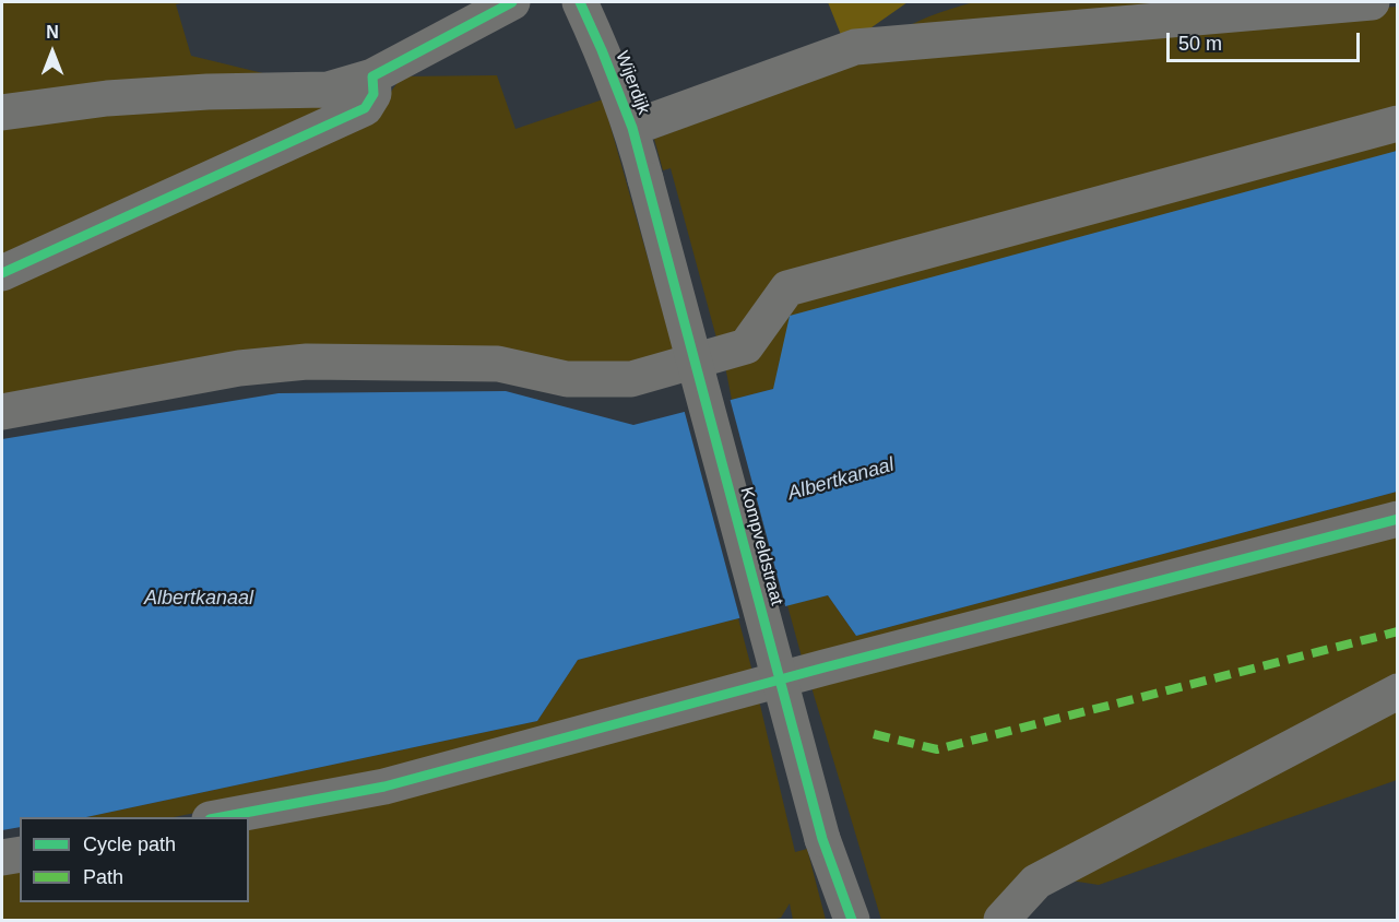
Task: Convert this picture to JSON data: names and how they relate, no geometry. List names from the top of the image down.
{
  "streets": {
    "street": ["Wijerdijk", "Kompveldstraat"]
  },
  "crossings": [
    ["Wijerdijk", "Kompveldstraat"]
  ],
  "water": ["Albertkanaal"],
  "legend": ["Cycle path", "Path"],
  "scale_bar": "50 m",
  "north": "top"
}
